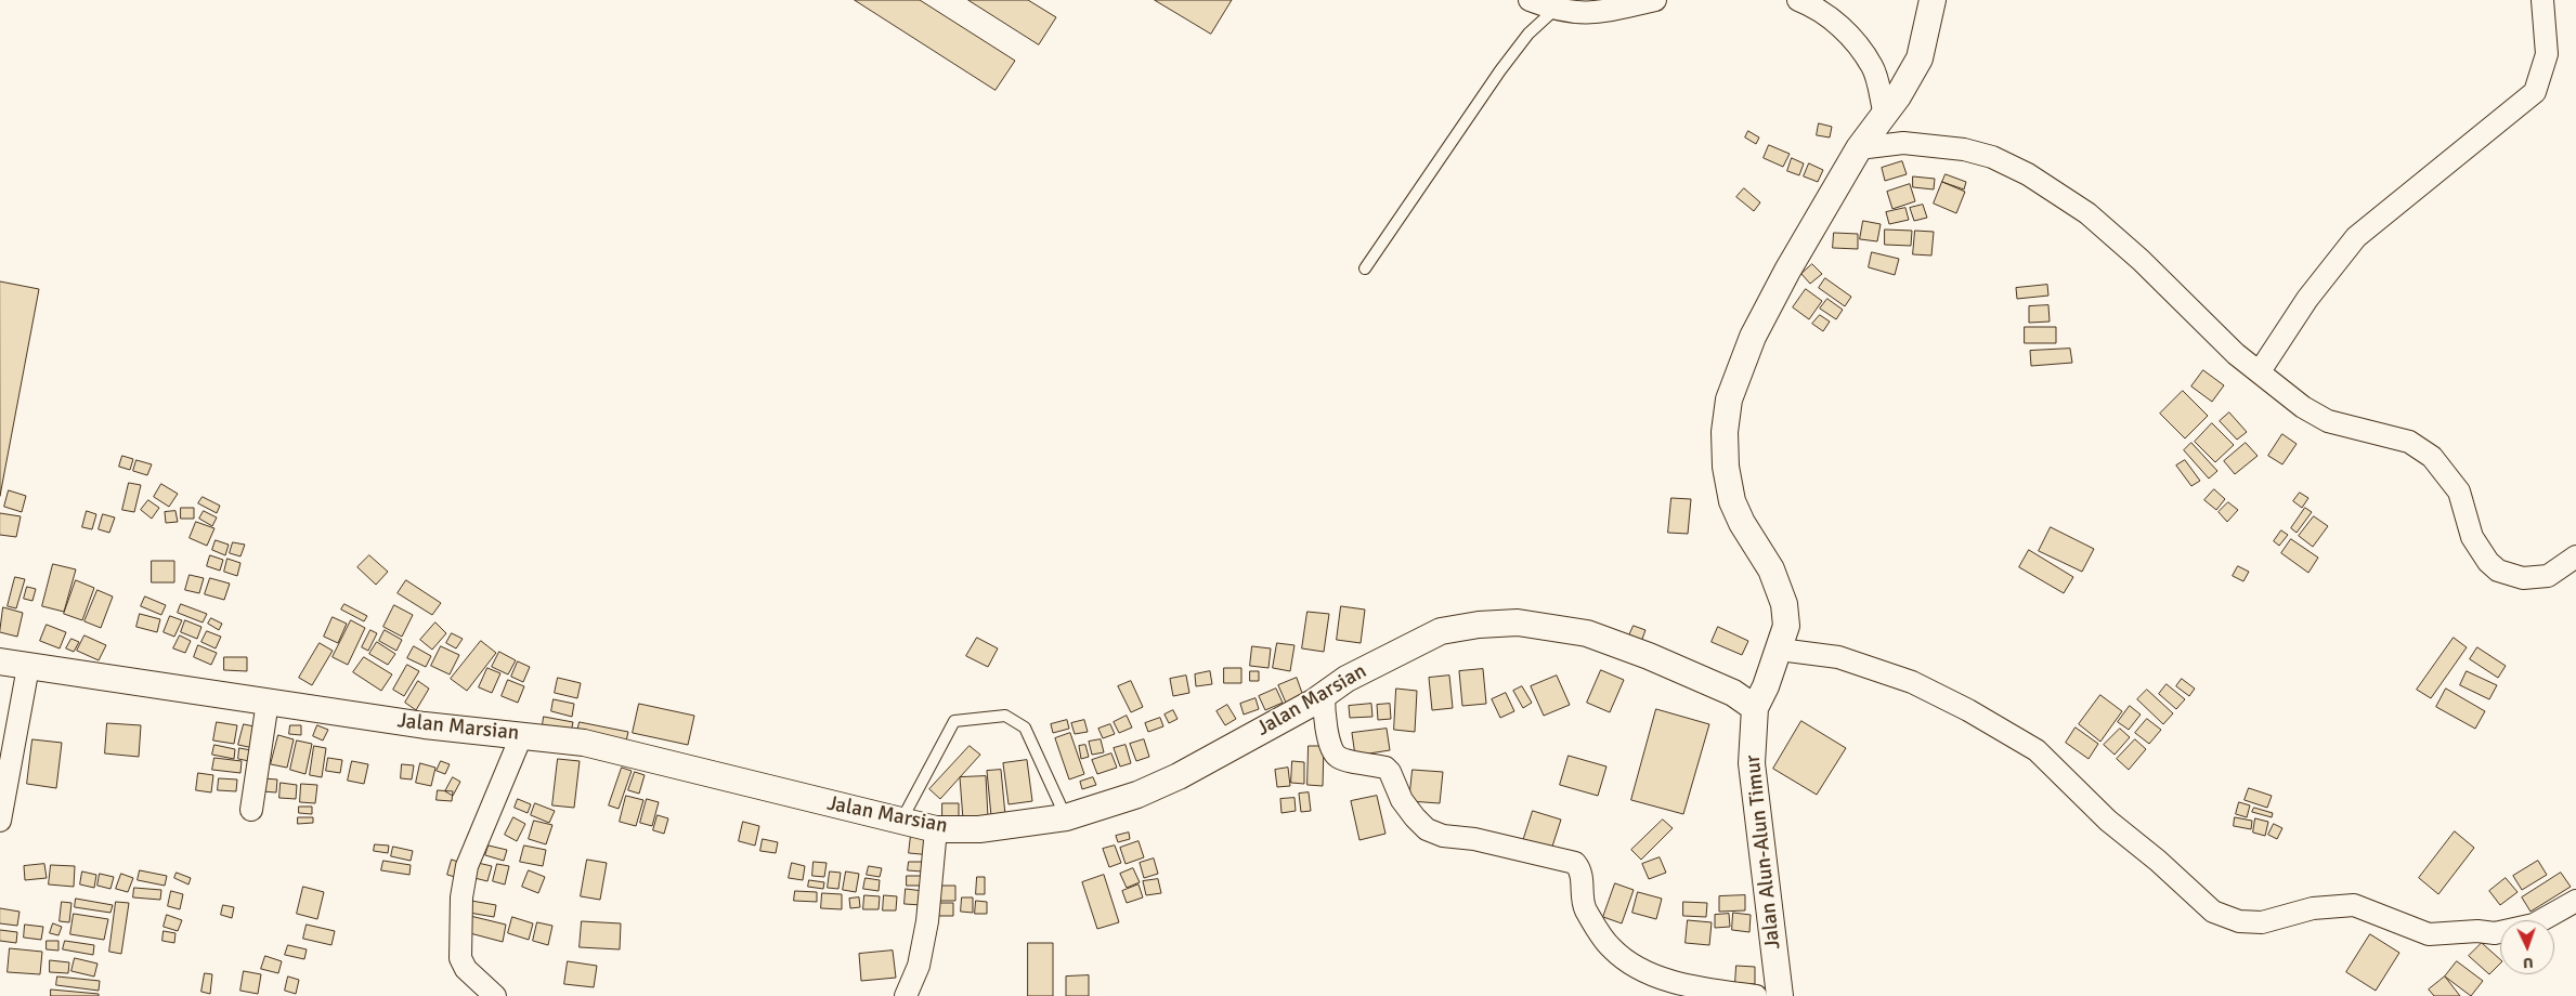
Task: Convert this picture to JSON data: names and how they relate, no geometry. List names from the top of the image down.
{
  "streets": {
    "street": ["Jalan Marsian", "Jalan Alun-Alun Timur"]
  },
  "crossings": [
    ["Jalan Marsian", "Jalan Alun-Alun Timur"]
  ],
  "north": "bottom"
}
